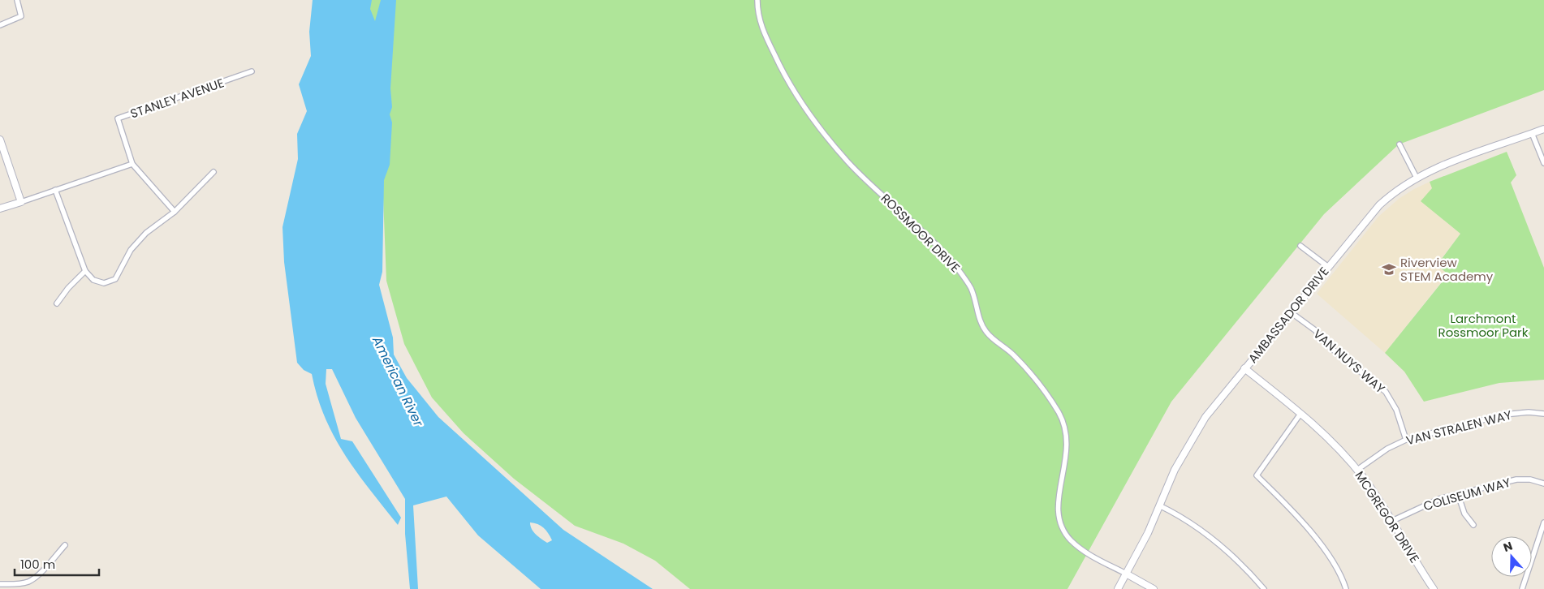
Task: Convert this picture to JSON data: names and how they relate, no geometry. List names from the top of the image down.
{
  "streets": {
    "street": [
      "STANLEY AVENUE",
      "ROSSMOOR DRIVE",
      "AMBASSADOR DRIVE",
      "VAN NUYS WAY",
      "VAN STRALEN WAY",
      "COLISEUM WAY",
      "MCGREGOR DRIVE"
    ]
  },
  "crossings": [
    ["ROSSMOOR DRIVE", "AMBASSADOR DRIVE"],
    ["AMBASSADOR DRIVE", "VAN NUYS WAY"],
    ["AMBASSADOR DRIVE", "MCGREGOR DRIVE"],
    ["VAN NUYS WAY", "VAN STRALEN WAY"],
    ["VAN STRALEN WAY", "MCGREGOR DRIVE"],
    ["COLISEUM WAY", "MCGREGOR DRIVE"]
  ],
  "water": ["American River"],
  "parks": ["Larchmont Rossmoor Park"],
  "places": {
    "school or university": ["Riverview STEM Academy"]
  },
  "scale_bar": "100 m",
  "north": "top"
}
